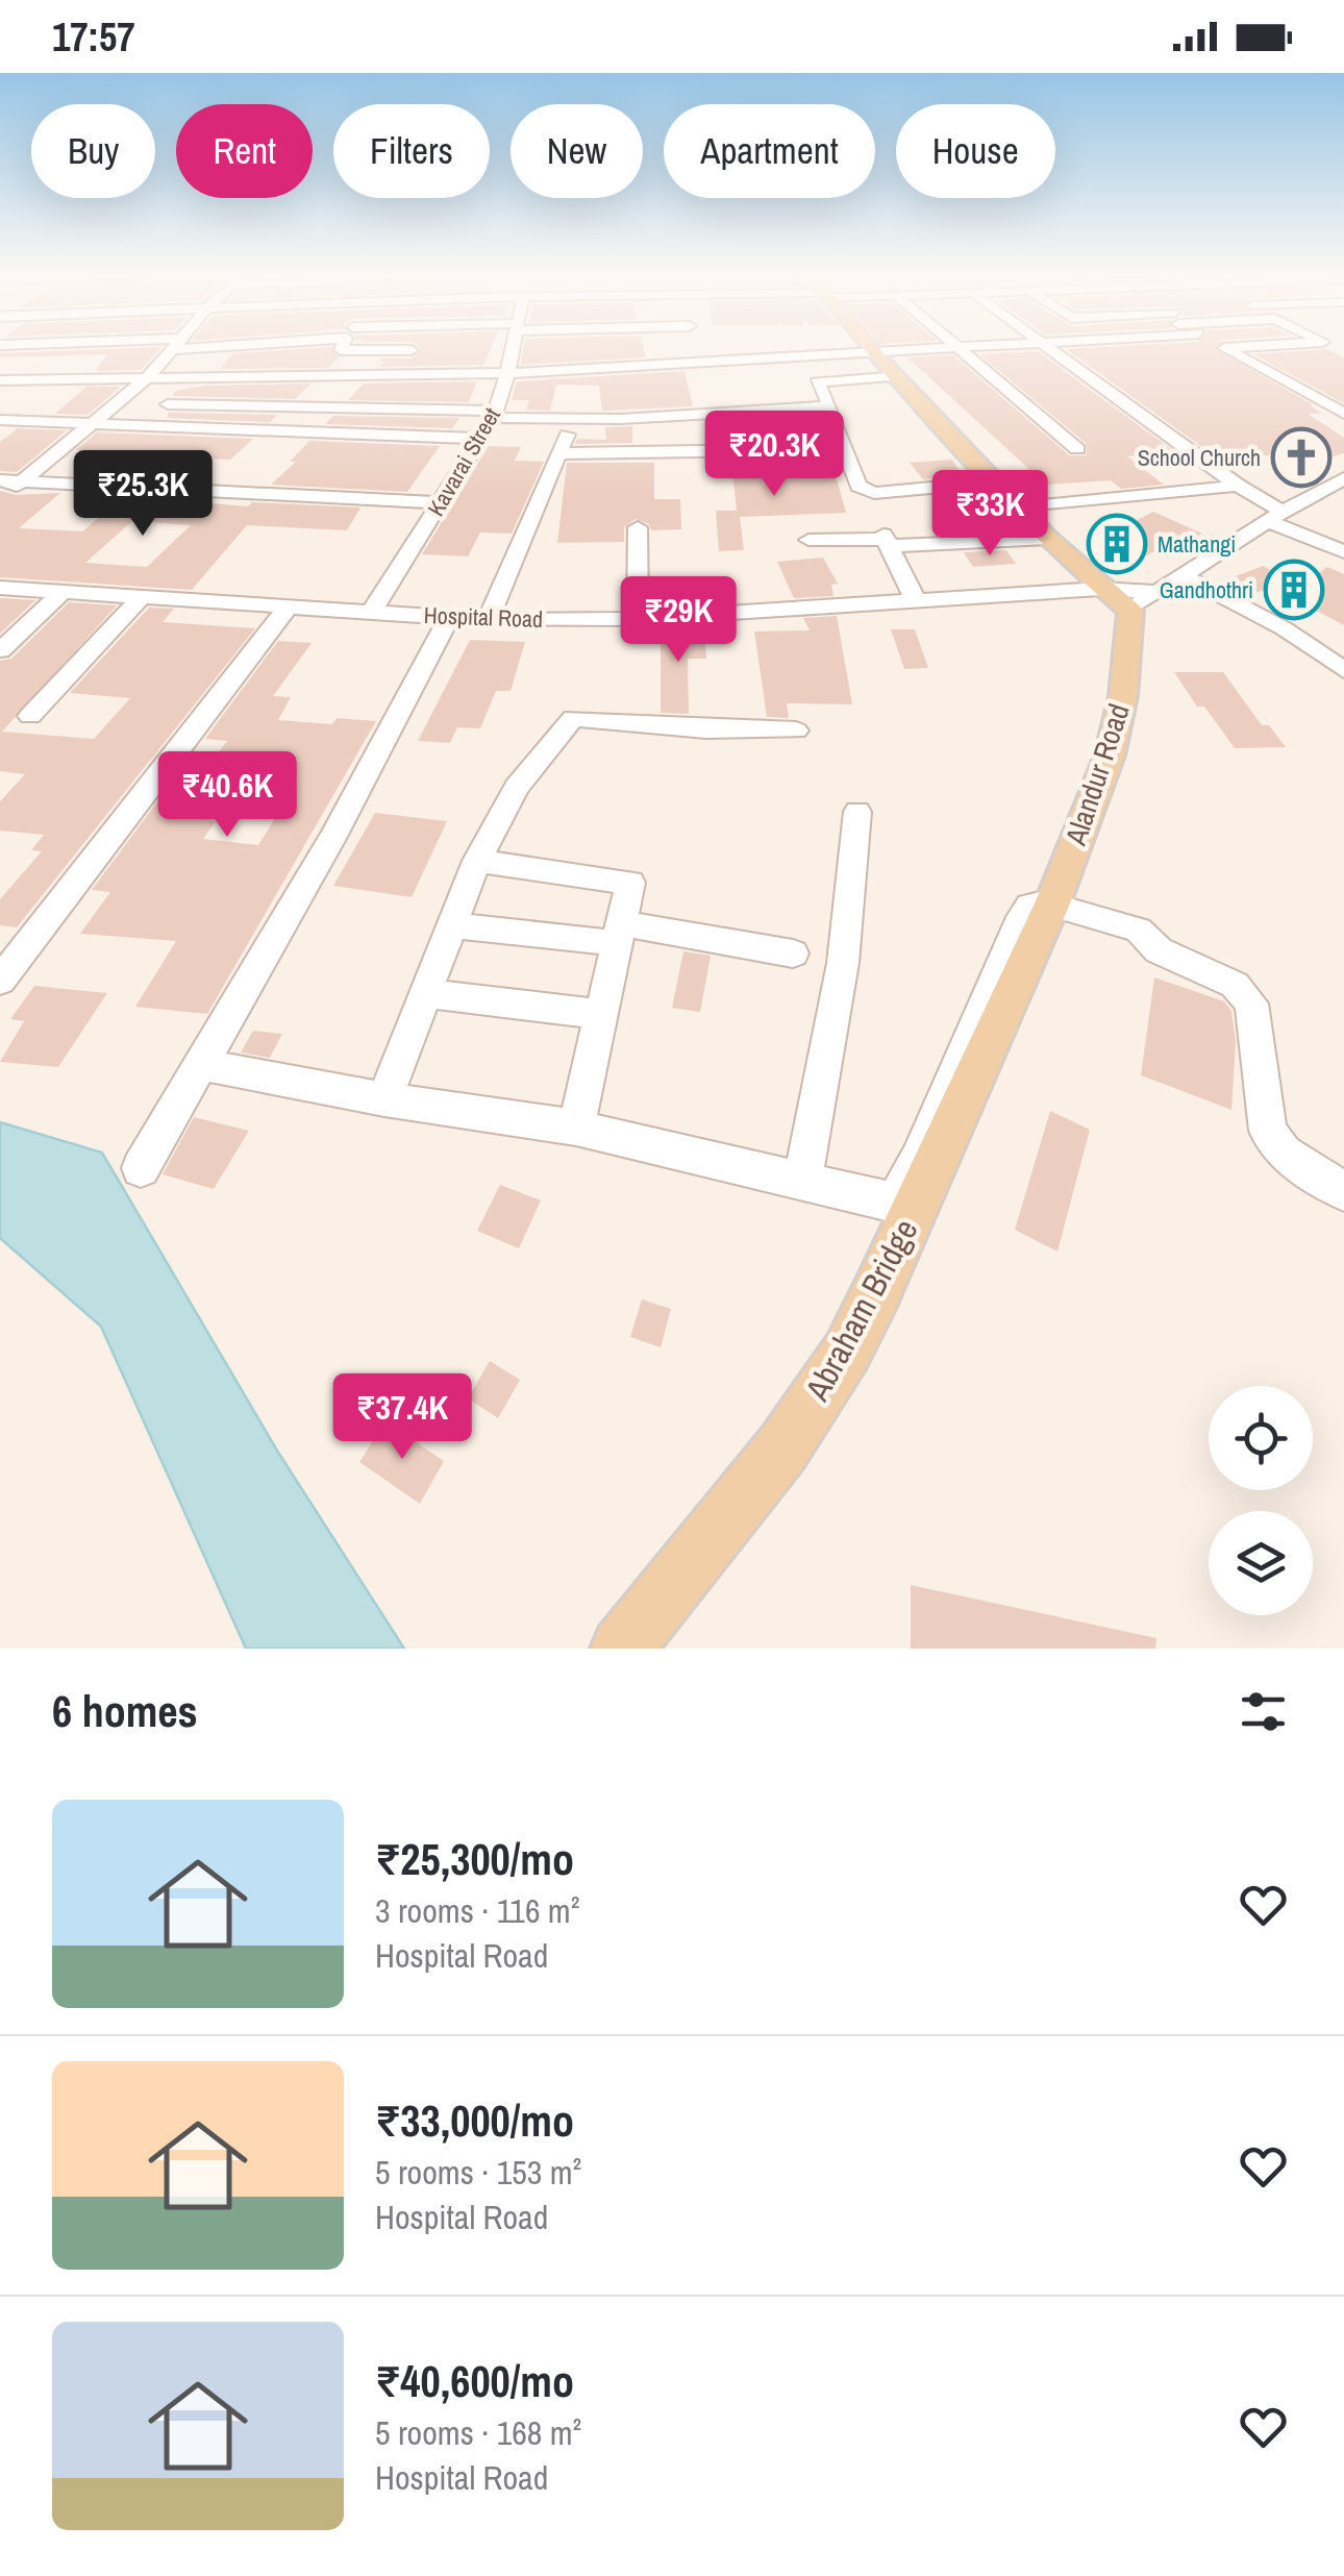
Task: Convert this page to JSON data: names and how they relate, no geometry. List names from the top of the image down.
{
  "streets": {
    "main road": ["Alandur Road", "Abraham Bridge"],
    "street": ["Kavarai Street", "Hospital Road"]
  },
  "crossings": [
    ["Kavarai Street", "Hospital Road"],
    ["Hospital Road", "Alandur Road"],
    ["Alandur Road", "Abraham Bridge"]
  ],
  "places": {
    "church": ["School Church"],
    "building": ["Mathangi", "Gandhothri"]
  },
  "page": {
    "status": "17:57",
    "chip": [
      "Buy",
      "Rent",
      "Filters",
      "New",
      "Apartment",
      "House"
    ],
    "price": [
      "₹20.3K",
      "₹25.3K",
      "₹33K",
      "₹29K",
      "₹40.6K",
      "₹37.4K"
    ],
    "heading": "6 homes",
    "list": [
      {
        "name": "₹25,300/mo",
        "note": "3 rooms · 116 m² · Hospital Road"
      },
      {
        "name": "₹33,000/mo",
        "note": "5 rooms · 153 m² · Hospital Road"
      },
      {
        "name": "₹40,600/mo",
        "note": "5 rooms · 168 m² · Hospital Road"
      }
    ]
  }
}
